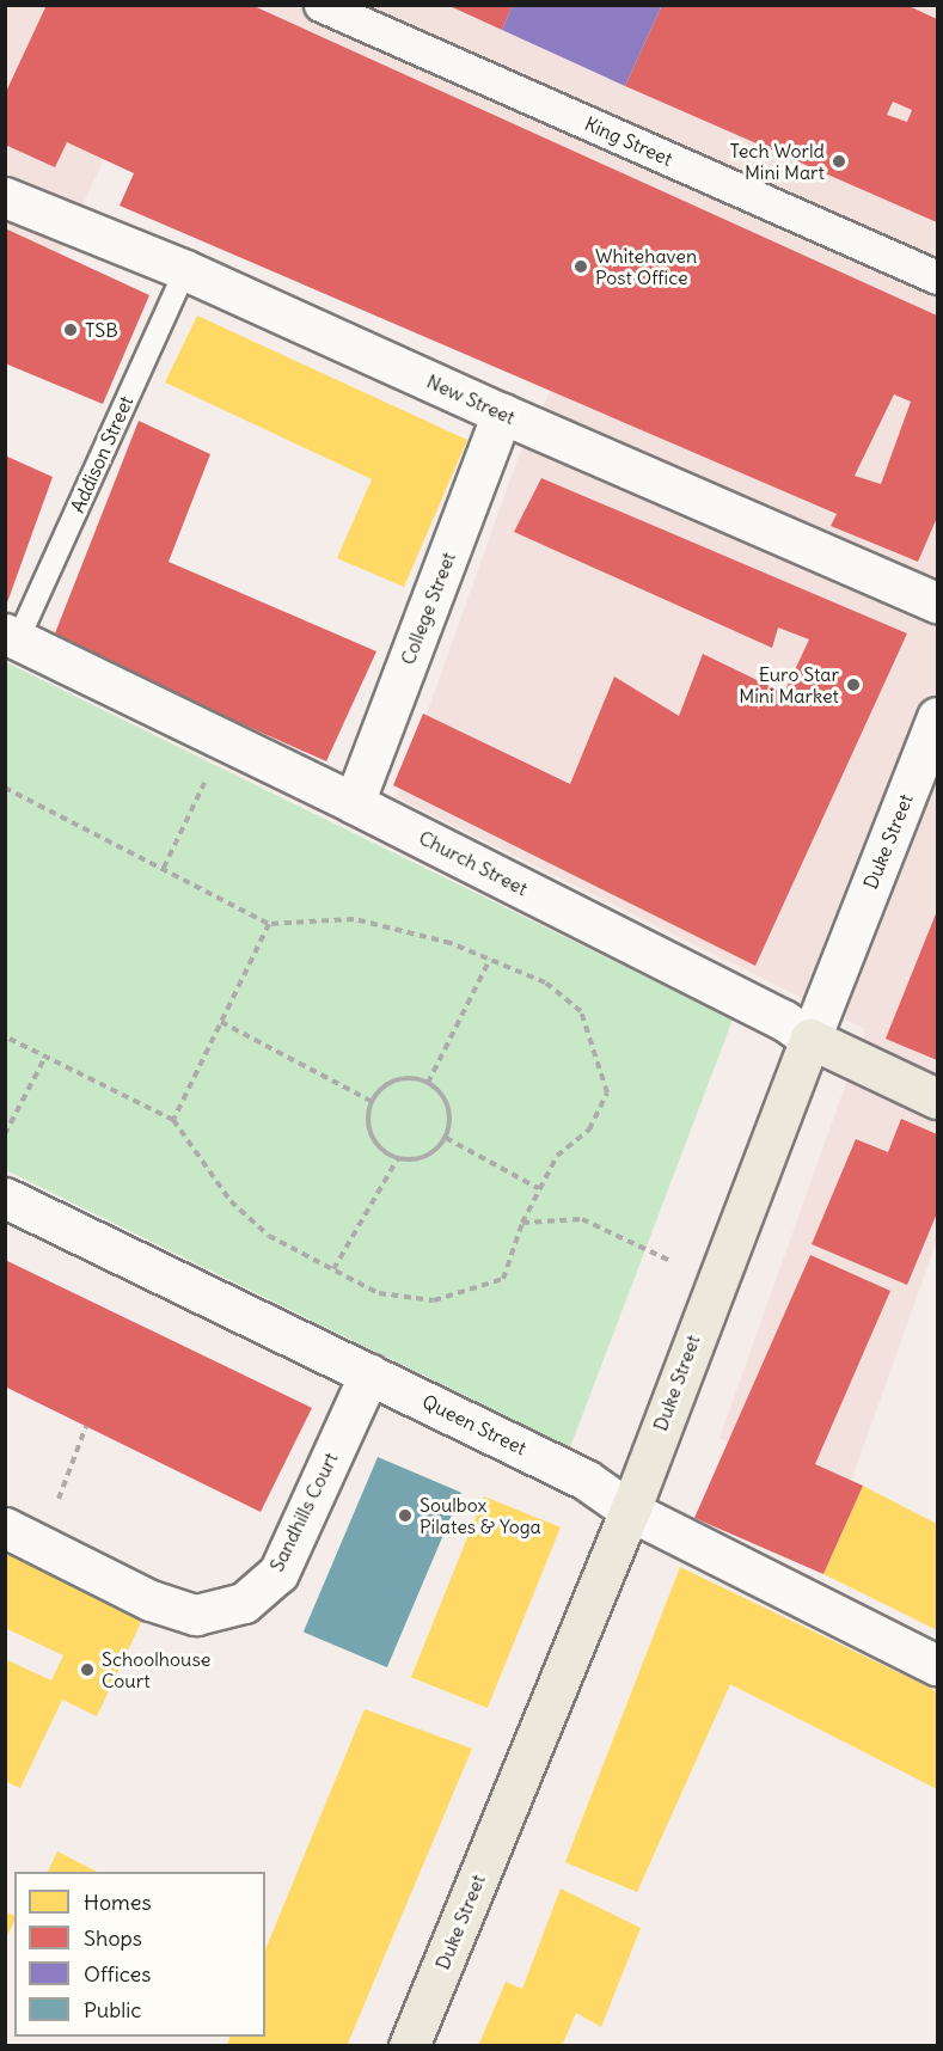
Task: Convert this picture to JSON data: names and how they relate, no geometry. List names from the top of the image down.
{
  "streets": {
    "main road": ["Duke Street", "Church Street"],
    "street": [
      "King Street",
      "New Street",
      "College Street",
      "Queen Street",
      "Sandhills Court"
    ],
    "lane": ["Addison Street"]
  },
  "crossings": [
    ["New Street", "Addison Street"],
    ["New Street", "College Street"],
    ["Addison Street", "Church Street"],
    ["College Street", "Church Street"],
    ["Duke Street", "Church Street"],
    ["Duke Street", "Queen Street"],
    ["Queen Street", "Sandhills Court"]
  ],
  "places": [
    "Tech World Mini Mart",
    "Whitehaven Post Office",
    "TSB",
    "Euro Star Mini Market",
    "Soulbox Pilates & Yoga",
    "Schoolhouse Court"
  ],
  "legend": [
    "Homes",
    "Shops",
    "Offices",
    "Public"
  ]
}
